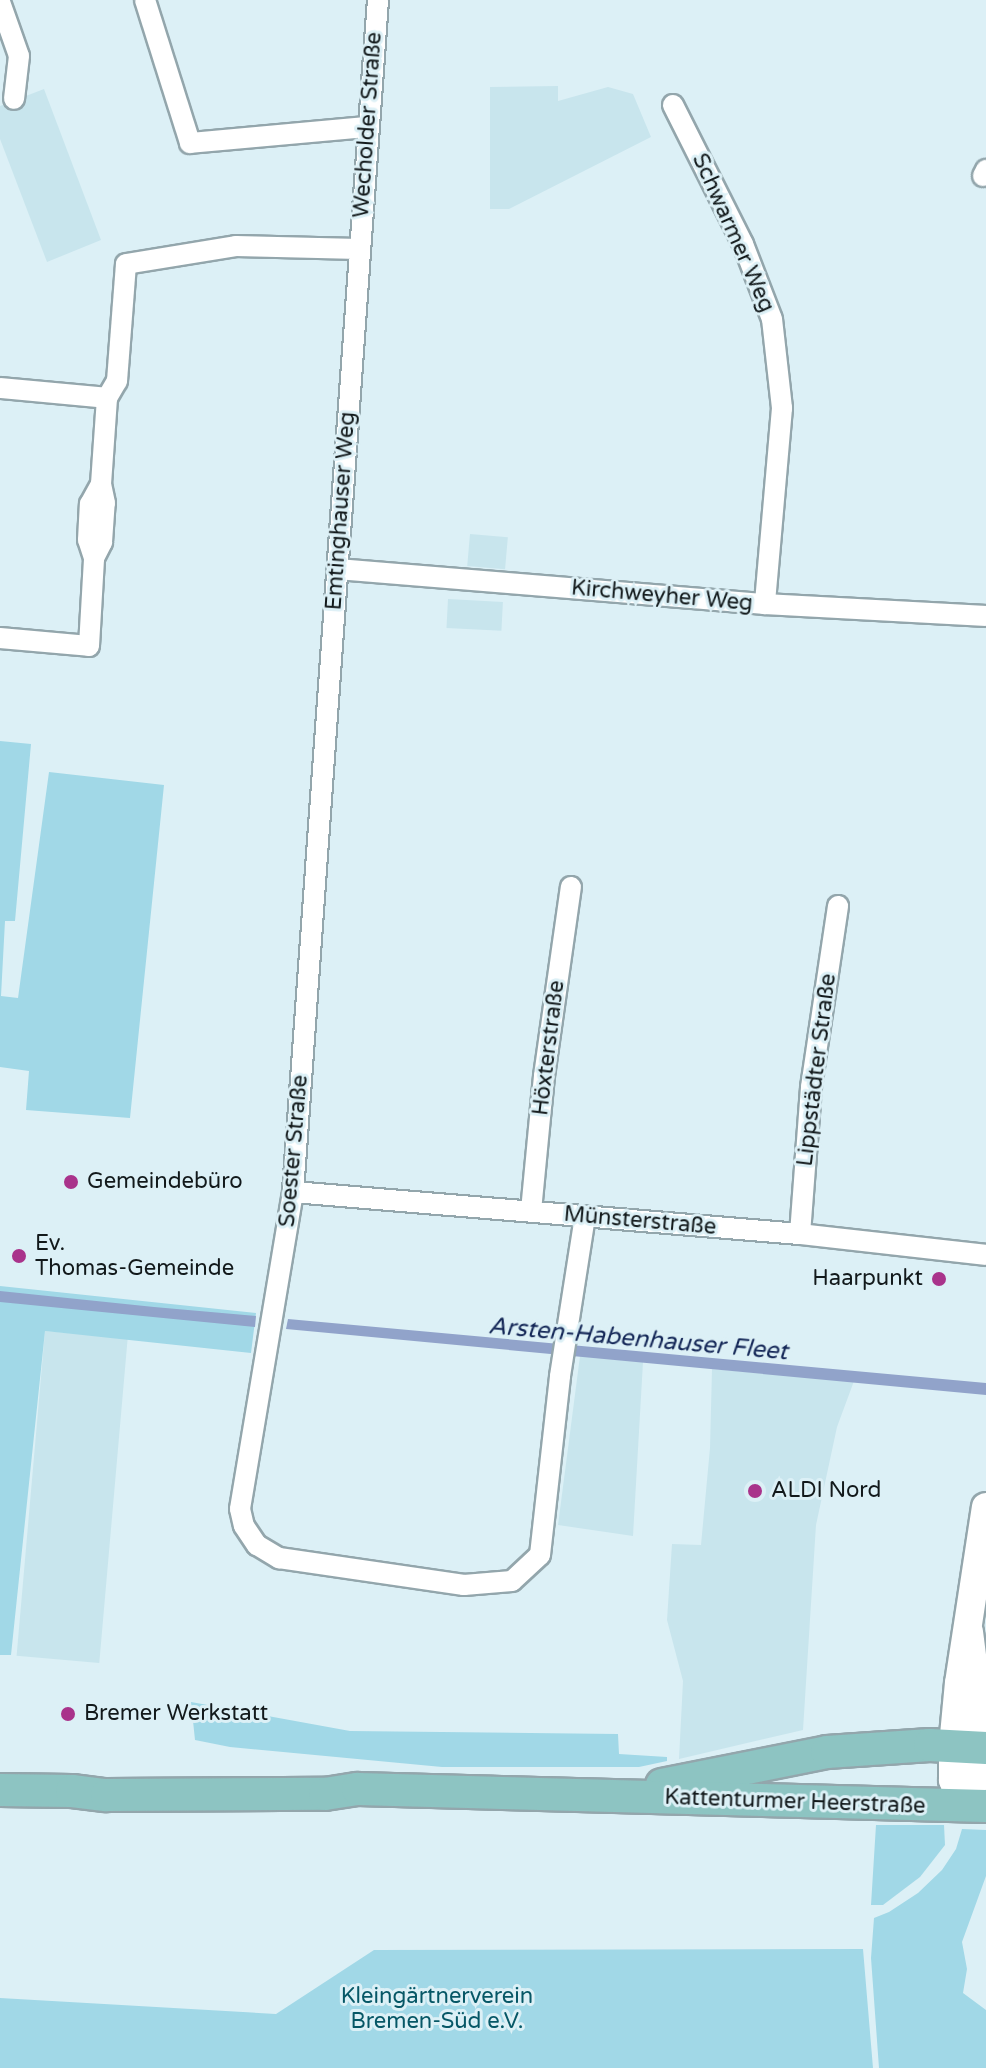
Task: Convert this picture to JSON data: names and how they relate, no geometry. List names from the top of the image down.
{
  "streets": {
    "main road": ["Kattenturmer Heerstraße"],
    "street": [
      "Wecholder Straße",
      "Schwarmer Weg",
      "Emtinghauser Weg",
      "Kirchweyher Weg",
      "Höxterstraße",
      "Lippstädter Straße",
      "Soester Straße",
      "Münsterstraße"
    ]
  },
  "crossings": [
    ["Wecholder Straße", "Emtinghauser Weg"],
    ["Schwarmer Weg", "Kirchweyher Weg"],
    ["Emtinghauser Weg", "Kirchweyher Weg"],
    ["Emtinghauser Weg", "Soester Straße"],
    ["Höxterstraße", "Münsterstraße"],
    ["Lippstädter Straße", "Münsterstraße"],
    ["Soester Straße", "Münsterstraße"]
  ],
  "water": ["Arsten-Habenhauser Fleet"],
  "parks": ["Kleingärtnerverein Bremen-Süd e.V."],
  "places": [
    "Gemeindebüro",
    "Ev. Thomas-Gemeinde",
    "Haarpunkt",
    "ALDI Nord",
    "Bremer Werkstatt"
  ]
}
